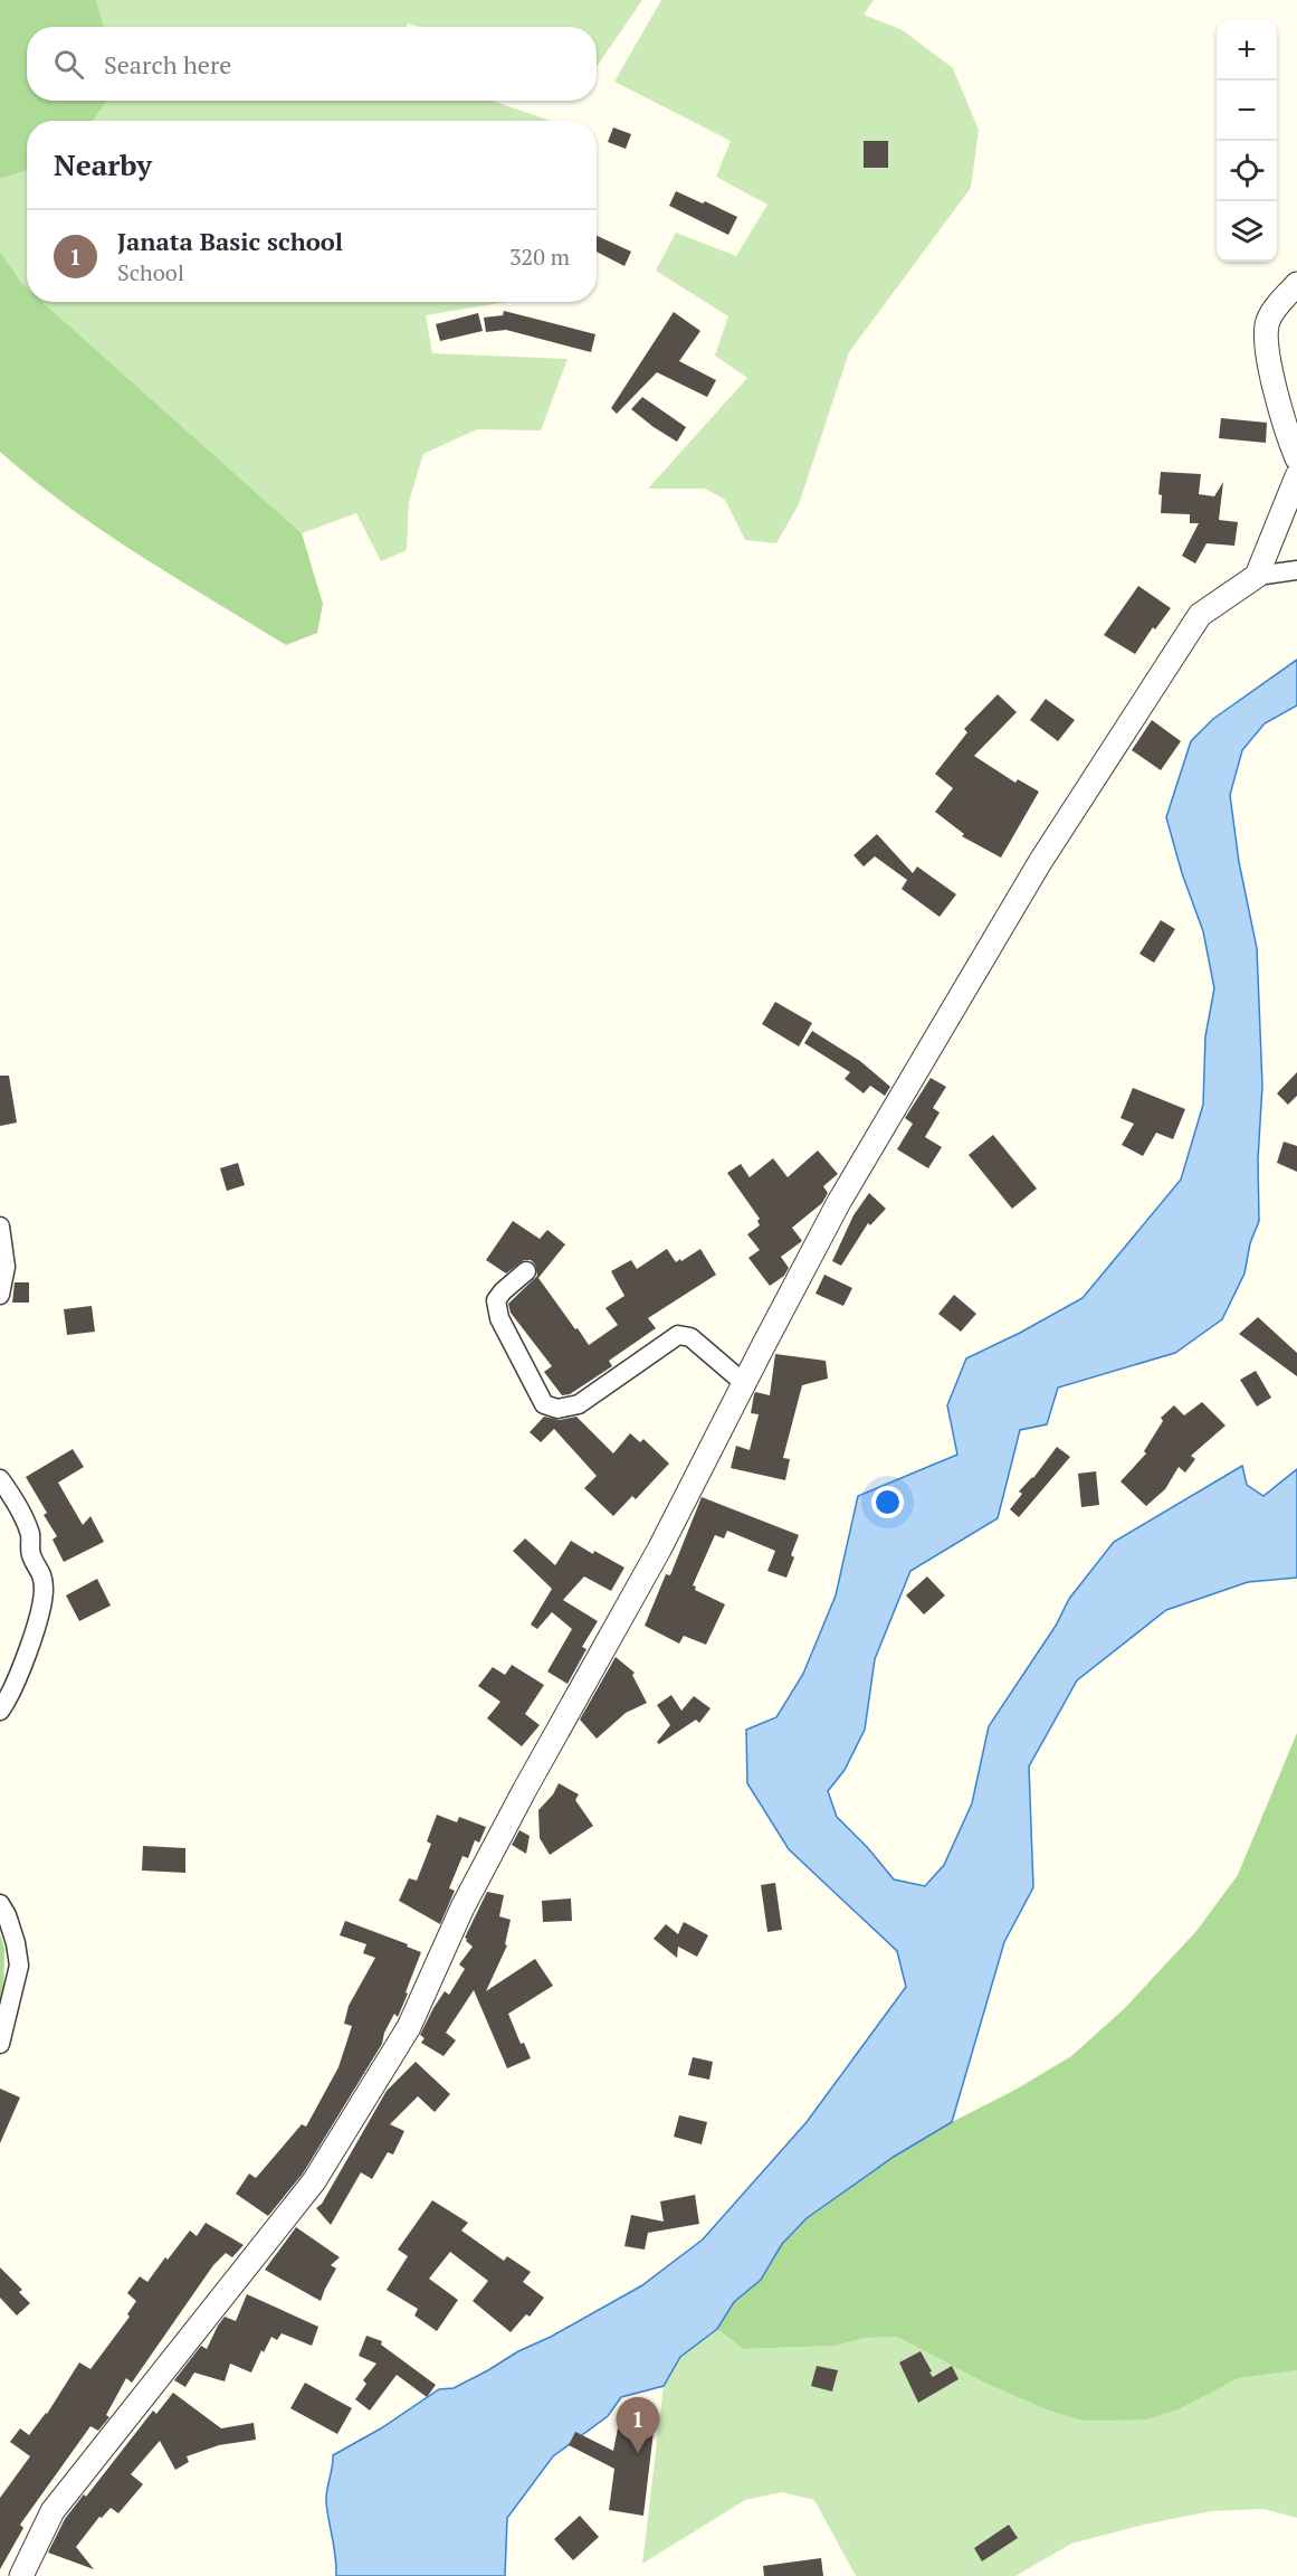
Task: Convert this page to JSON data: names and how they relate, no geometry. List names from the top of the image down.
{
  "page": {
    "map_buttons": ["+", "−"],
    "search": "Search here",
    "heading": "Nearby",
    "list": [
      {
        "mark": "1",
        "name": "Janata Basic school",
        "note": "School",
        "value": "320 m"
      }
    ],
    "pins": "1"
  }
}
